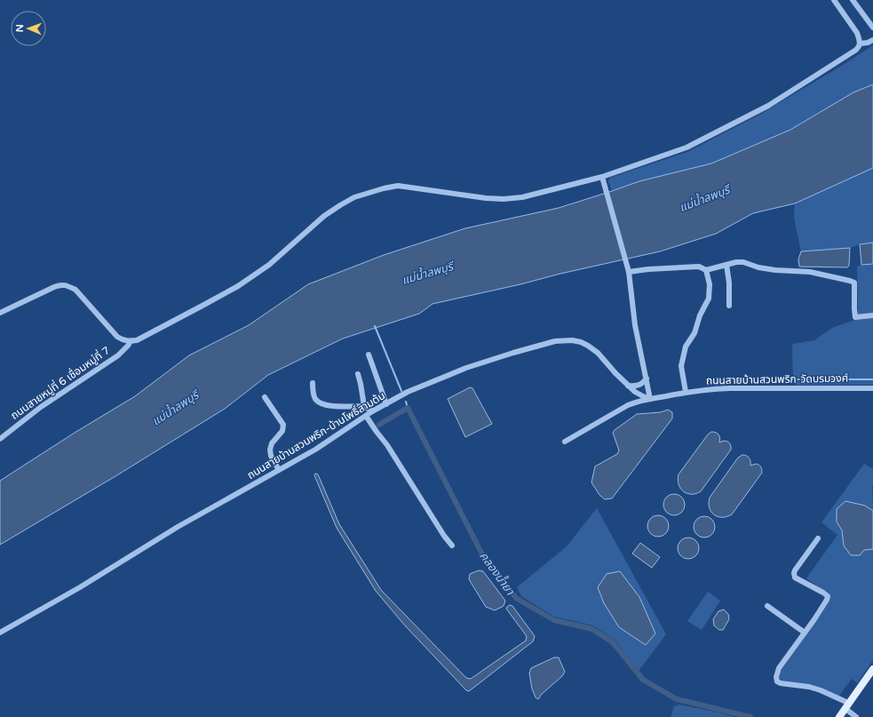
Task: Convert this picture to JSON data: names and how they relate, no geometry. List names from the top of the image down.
{
  "streets": {
    "street": ["ถนนสายบ้านสวนพริก-วัดบรมวงศ์", "ถนนสายหมู่ที่ 6 เชื่อมหมู่ที่ 7", "ถนนสายบ้านสวนพริก-บ้านโพธิ์สามต้น"]
  },
  "crossings": [
    ["ถนนสายบ้านสวนพริก-วัดบรมวงศ์", "ถนนสายบ้านสวนพริก-บ้านโพธิ์สามต้น"]
  ],
  "water": ["แม่น้ำลพบุรี", "คลองน้ำยา"],
  "north": "left"
}
